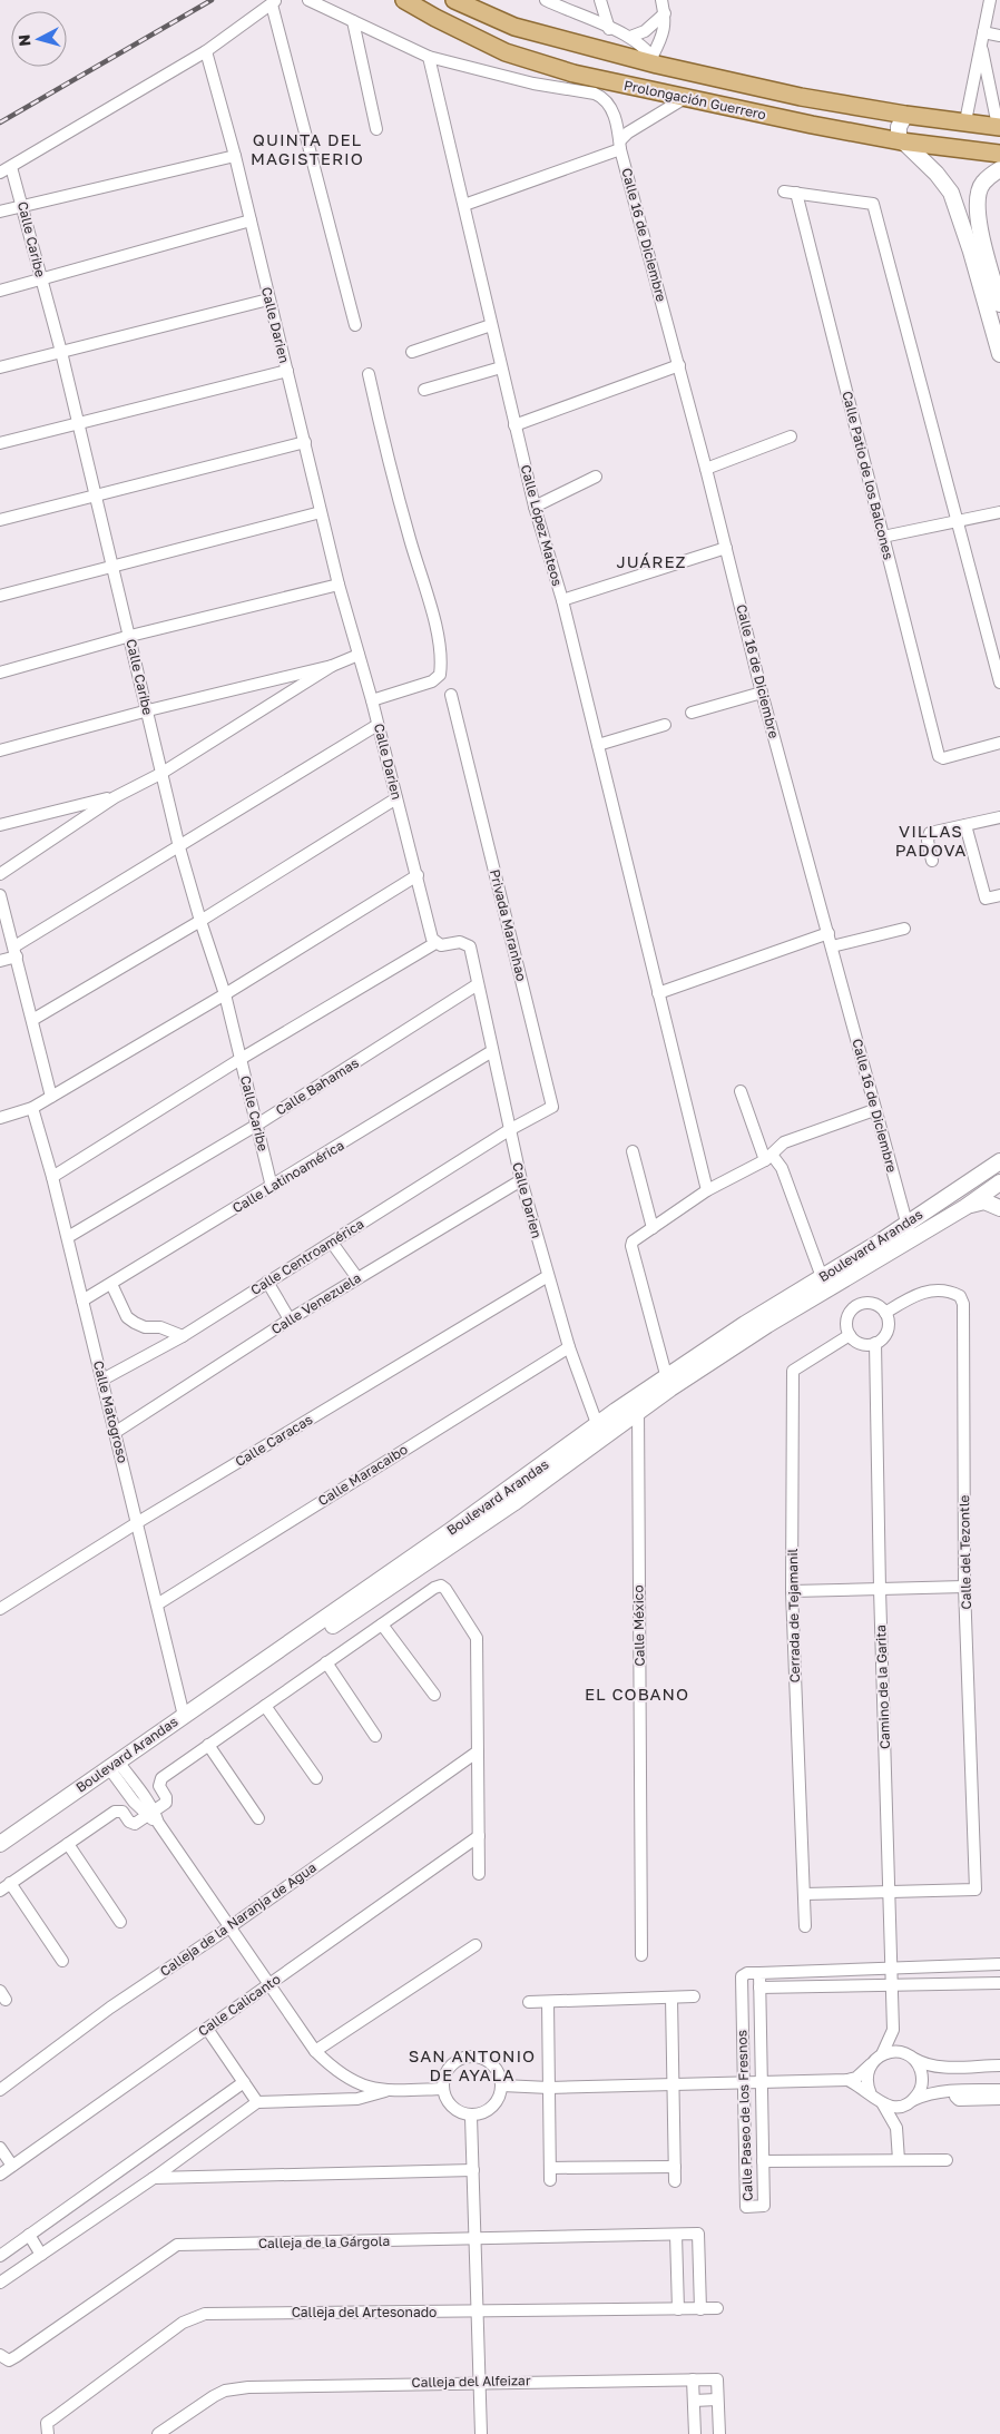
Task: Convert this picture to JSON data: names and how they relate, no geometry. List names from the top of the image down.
{
  "streets": {
    "main road": ["Prolongación Guerrero", "Boulevard Arandas"],
    "street": [
      "Calle 16 de Diciembre",
      "Calle Caribe",
      "Calle Darien",
      "Calle Patio de los Balcones",
      "Calle López Mateos",
      "Privada Maranhao",
      "Calle Bahamas",
      "Calle Latinoamérica",
      "Calle Centroamérica",
      "Calle Venezuela",
      "Calle Matogroso",
      "Calle Caracas",
      "Calle Maracaibo",
      "Calle del Tezontle",
      "Cerrada de Tejamanil",
      "Calle México",
      "Camino de la Garita",
      "Calleja de la Naranja de Agua",
      "Calle Calicanto",
      "Calle Paseo de los Fresnos",
      "Calleja de la Gárgola",
      "Calleja del Artesonado",
      "Calleja del Alfeizar"
    ]
  },
  "crossings": [
    ["Calle 16 de Diciembre", "Calle López Mateos"],
    ["Calle 16 de Diciembre", "Boulevard Arandas"],
    ["Calle Caribe", "Calle Bahamas"],
    ["Calle Caribe", "Calle Latinoamérica"],
    ["Calle Darien", "Privada Maranhao"],
    ["Calle Darien", "Calle Bahamas"],
    ["Calle Darien", "Calle Latinoamérica"],
    ["Calle Darien", "Boulevard Arandas"],
    ["Calle Darien", "Calle Centroamérica"],
    ["Calle Darien", "Calle Venezuela"],
    ["Calle Darien", "Calle Caracas"],
    ["Calle Darien", "Calle Maracaibo"],
    ["Privada Maranhao", "Calle Centroamérica"],
    ["Calle Bahamas", "Calle Matogroso"],
    ["Calle Latinoamérica", "Calle Matogroso"],
    ["Boulevard Arandas", "Calle Matogroso"],
    ["Boulevard Arandas", "Calle México"],
    ["Calle Centroamérica", "Calle Matogroso"],
    ["Calle Venezuela", "Calle Matogroso"],
    ["Calle Matogroso", "Calle Caracas"],
    ["Calle Matogroso", "Calle Maracaibo"],
    ["Calle del Tezontle", "Cerrada de Tejamanil"],
    ["Calle del Tezontle", "Camino de la Garita"],
    ["Cerrada de Tejamanil", "Camino de la Garita"],
    ["Calleja de la Gárgola", "Calleja del Artesonado"]
  ],
  "districts": [
    "QUINTA DEL MAGISTERIO",
    "JUÁREZ",
    "VILLAS PADOVA",
    "EL COBANO",
    "SAN ANTONIO DE AYALA"
  ],
  "north": "left"
}
